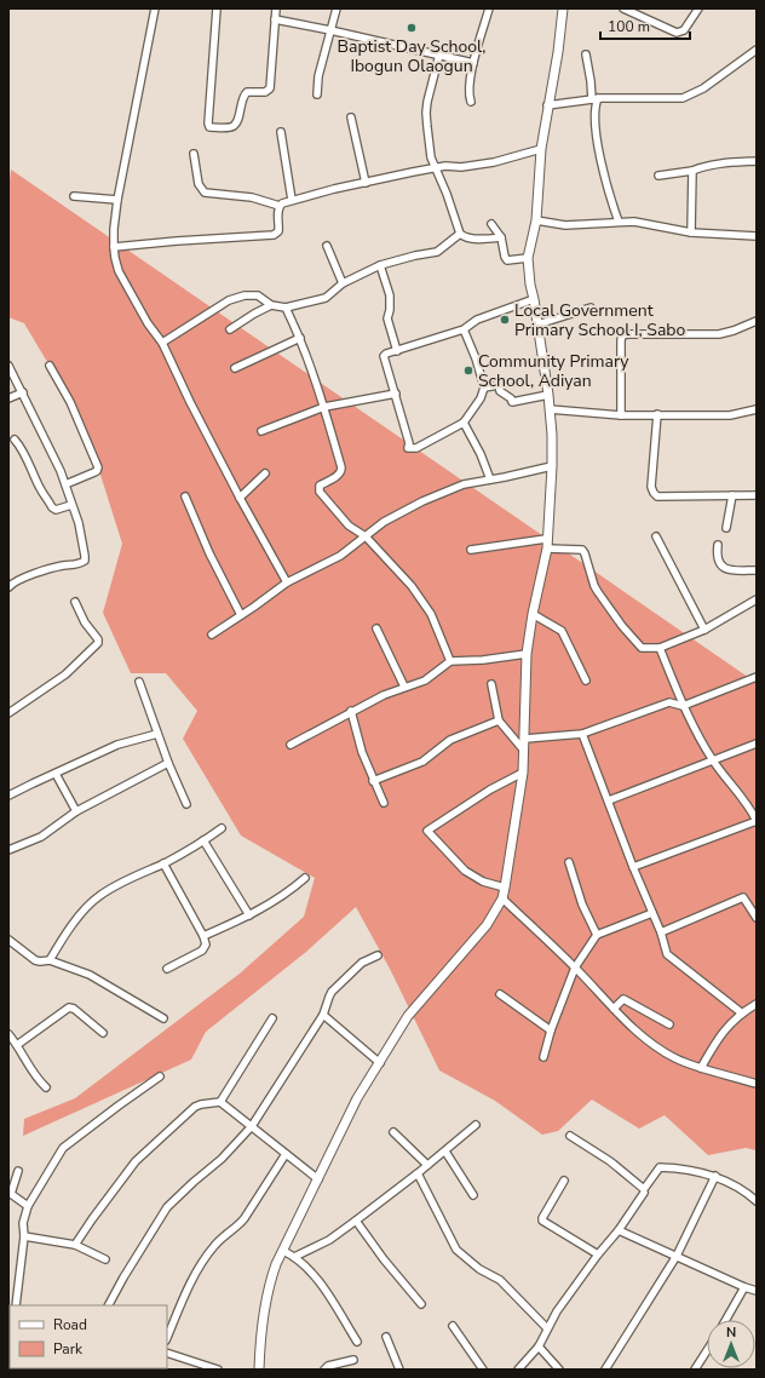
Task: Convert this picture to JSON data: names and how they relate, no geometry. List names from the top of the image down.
{
  "places": ["Baptist Day School, Ibogun Olaogun", "Local Government Primary School I, Sabo", "Community Primary School, Adiyan"],
  "legend": ["Road", "Park"],
  "scale_bar": "100 m",
  "north": "top"
}
